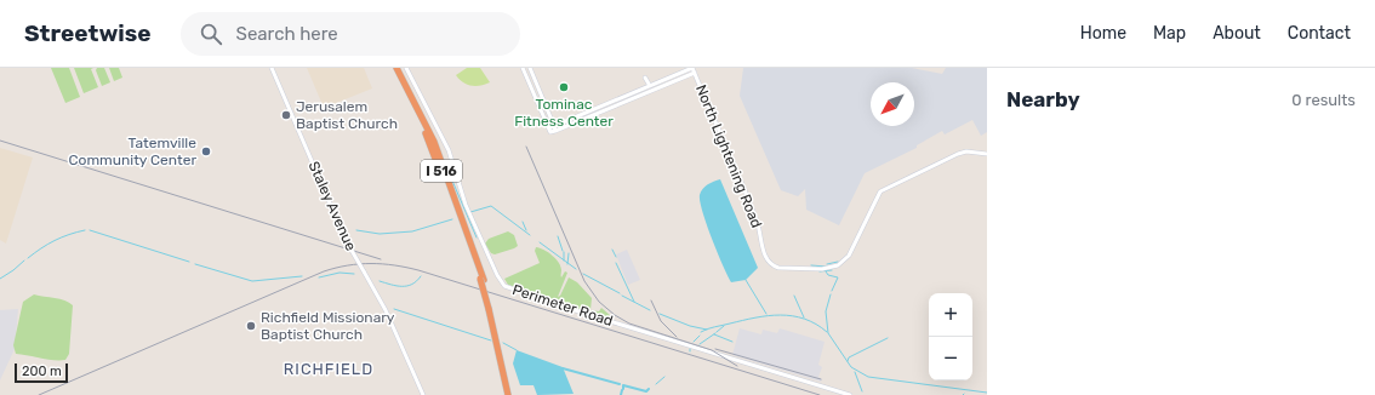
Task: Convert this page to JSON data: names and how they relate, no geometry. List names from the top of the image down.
{
  "streets": {
    "highway": ["I 516"],
    "street": ["North Lightening Road", "Staley Avenue", "Perimeter Road"]
  },
  "districts": ["RICHFIELD"],
  "places": [
    "Tominac Fitness Center",
    "Jerusalem Baptist Church",
    "Tatemville Community Center",
    "Richfield Missionary Baptist Church"
  ],
  "scale_bar": "200 m",
  "north": "bottom left",
  "page": {
    "header": "Streetwise",
    "search": "Search here",
    "nav": [
      "Home",
      "Map",
      "About",
      "Contact"
    ],
    "heading": ["Nearby", "0 results"],
    "map_buttons": ["+", "−"],
    "scale": "200 m"
  }
}
